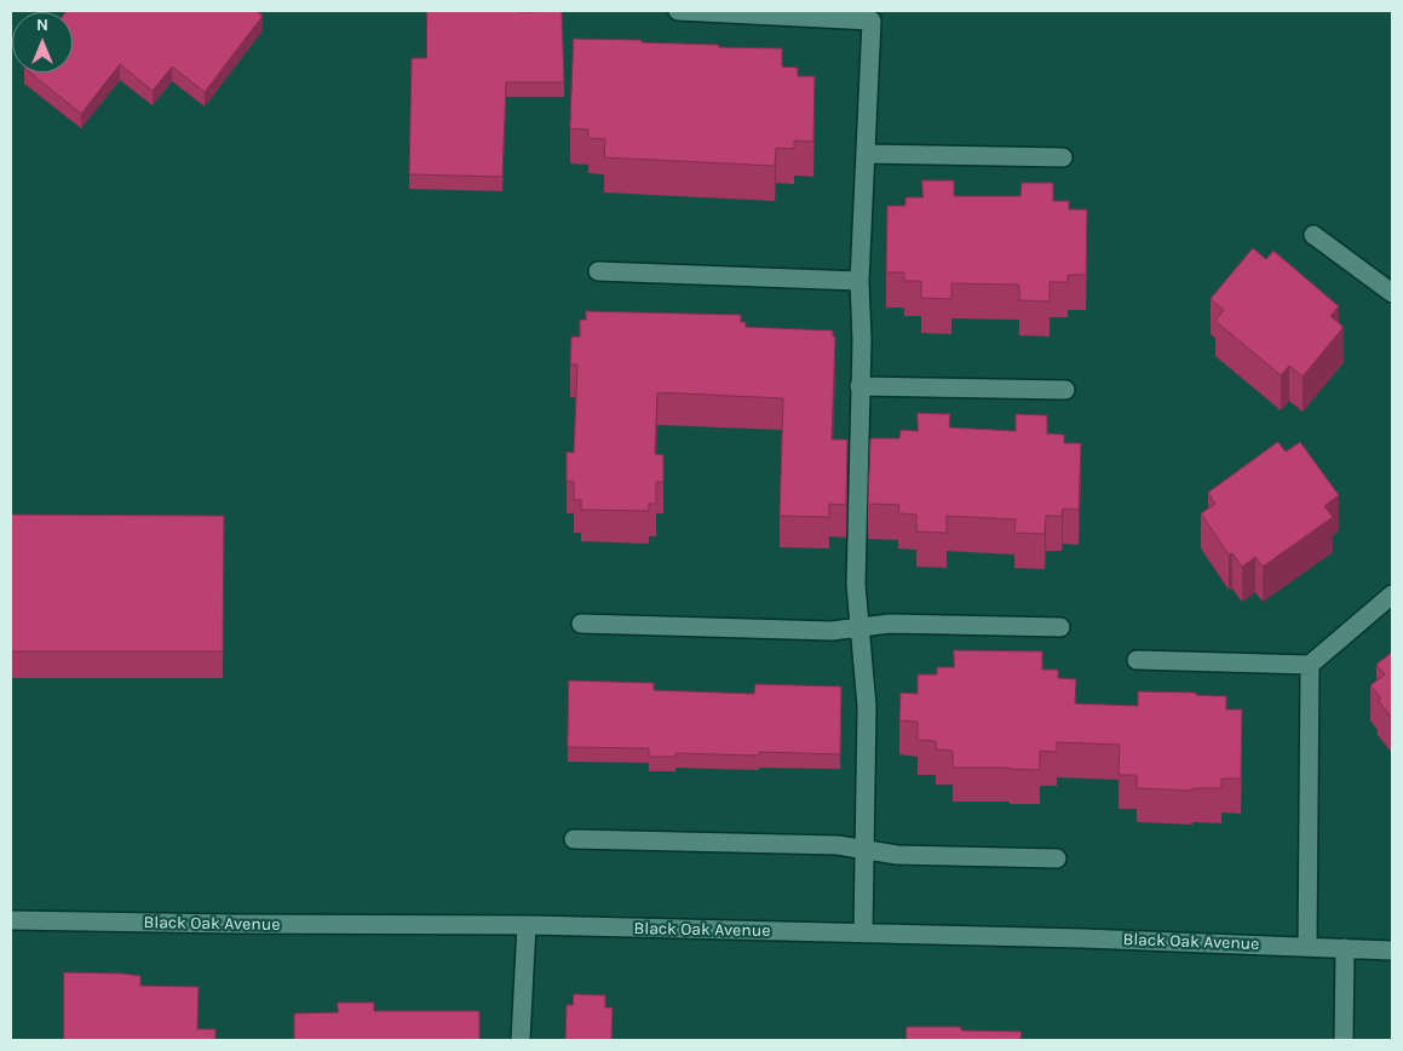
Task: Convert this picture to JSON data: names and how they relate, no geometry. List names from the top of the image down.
{
  "streets": {
    "street": ["Black Oak Avenue"]
  },
  "north": "top"
}
